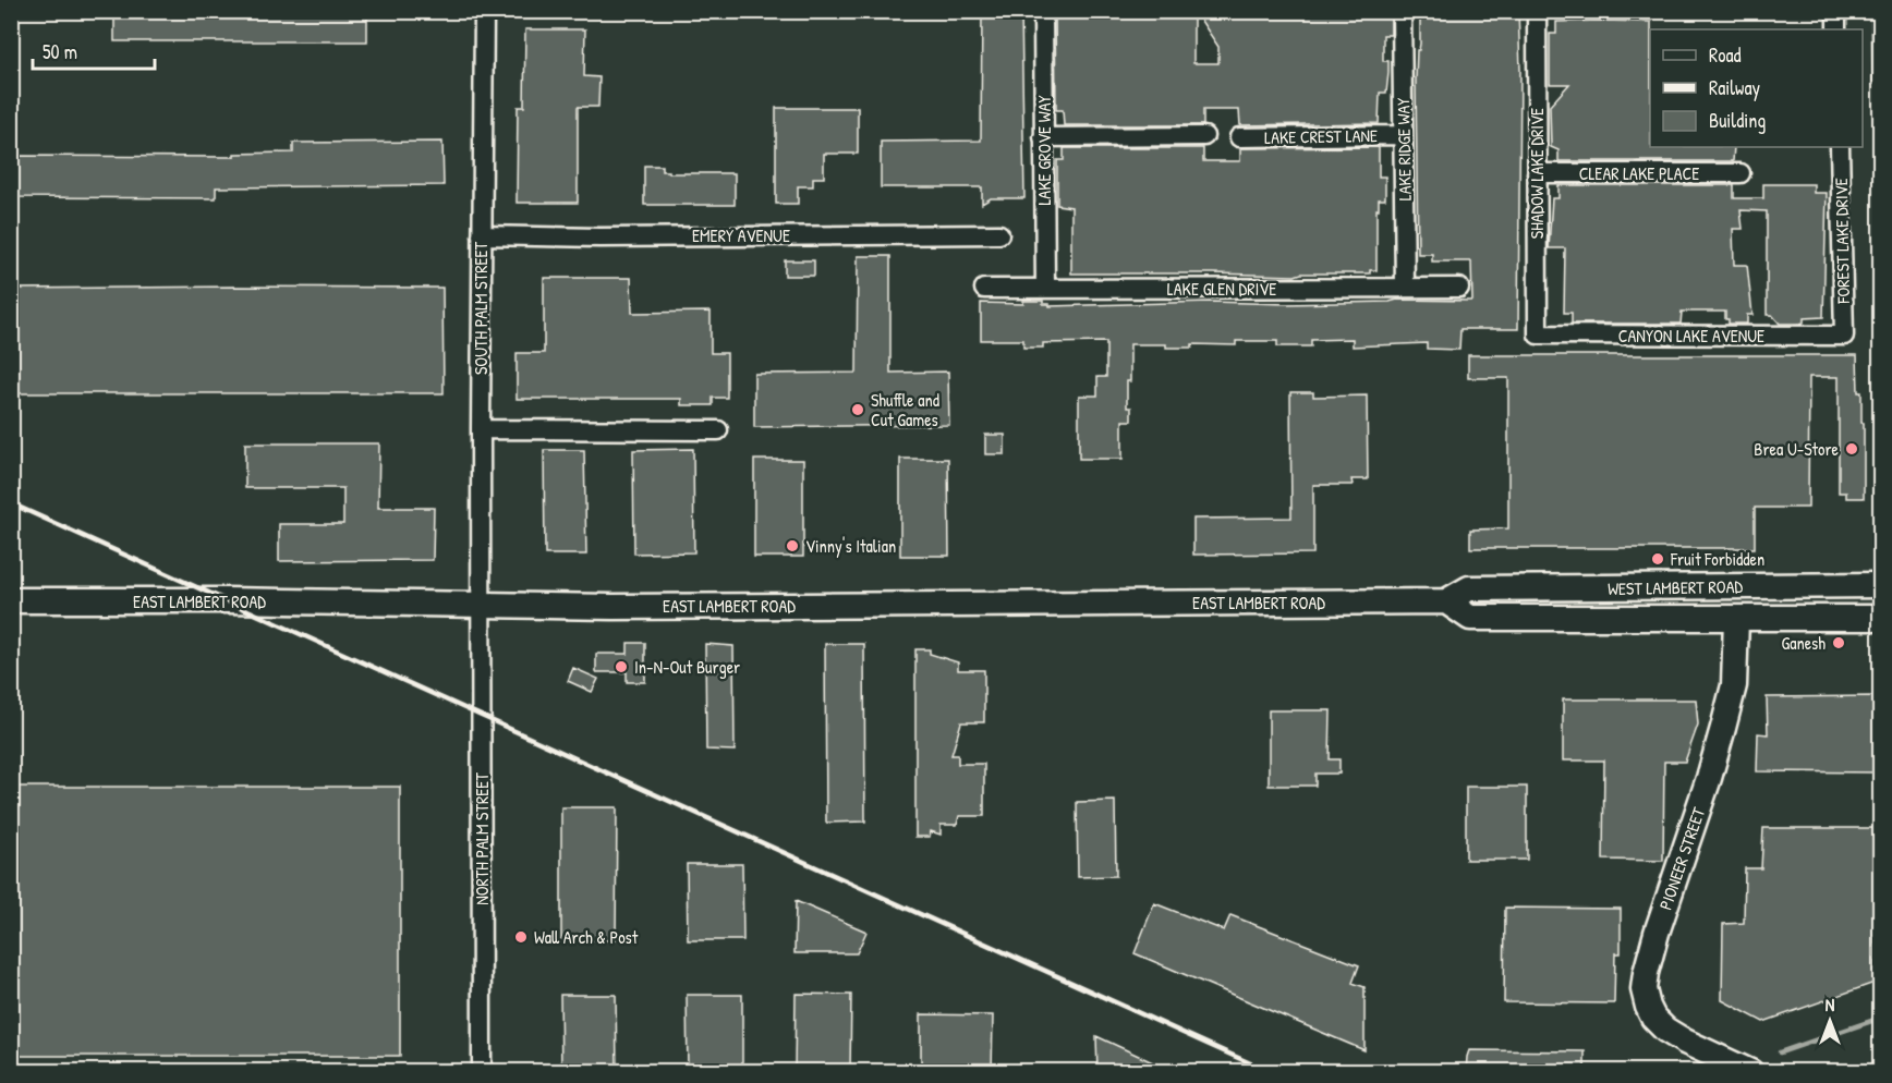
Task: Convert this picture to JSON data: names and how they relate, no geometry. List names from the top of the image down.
{
  "streets": {
    "main road": ["WEST LAMBERT ROAD", "EAST LAMBERT ROAD", "PIONEER STREET"],
    "street": [
      "LAKE CREST LANE",
      "LAKE RIDGE WAY",
      "LAKE GROVE WAY",
      "SHADOW LAKE DRIVE",
      "CLEAR LAKE PLACE",
      "EMERY AVENUE",
      "FOREST LAKE DRIVE",
      "LAKE GLEN DRIVE",
      "SOUTH PALM STREET",
      "CANYON LAKE AVENUE",
      "NORTH PALM STREET"
    ]
  },
  "crossings": [
    ["LAKE CREST LANE", "LAKE RIDGE WAY"],
    ["LAKE RIDGE WAY", "LAKE GLEN DRIVE"],
    ["LAKE GROVE WAY", "LAKE GLEN DRIVE"],
    ["SHADOW LAKE DRIVE", "CLEAR LAKE PLACE"],
    ["SHADOW LAKE DRIVE", "CANYON LAKE AVENUE"],
    ["EMERY AVENUE", "SOUTH PALM STREET"],
    ["FOREST LAKE DRIVE", "CANYON LAKE AVENUE"],
    ["SOUTH PALM STREET", "EAST LAMBERT ROAD"],
    ["SOUTH PALM STREET", "NORTH PALM STREET"],
    ["WEST LAMBERT ROAD", "EAST LAMBERT ROAD"],
    ["WEST LAMBERT ROAD", "PIONEER STREET"],
    ["EAST LAMBERT ROAD", "NORTH PALM STREET"]
  ],
  "places": [
    "Shuffle and Cut Games",
    "Brea U-Store",
    "Vinny's Italian",
    "Fruit Forbidden",
    "Ganesh",
    "In-N-Out Burger",
    "Wall Arch & Post"
  ],
  "legend": ["Road", "Railway", "Building"],
  "scale_bar": "50 m",
  "north": "top"
}
